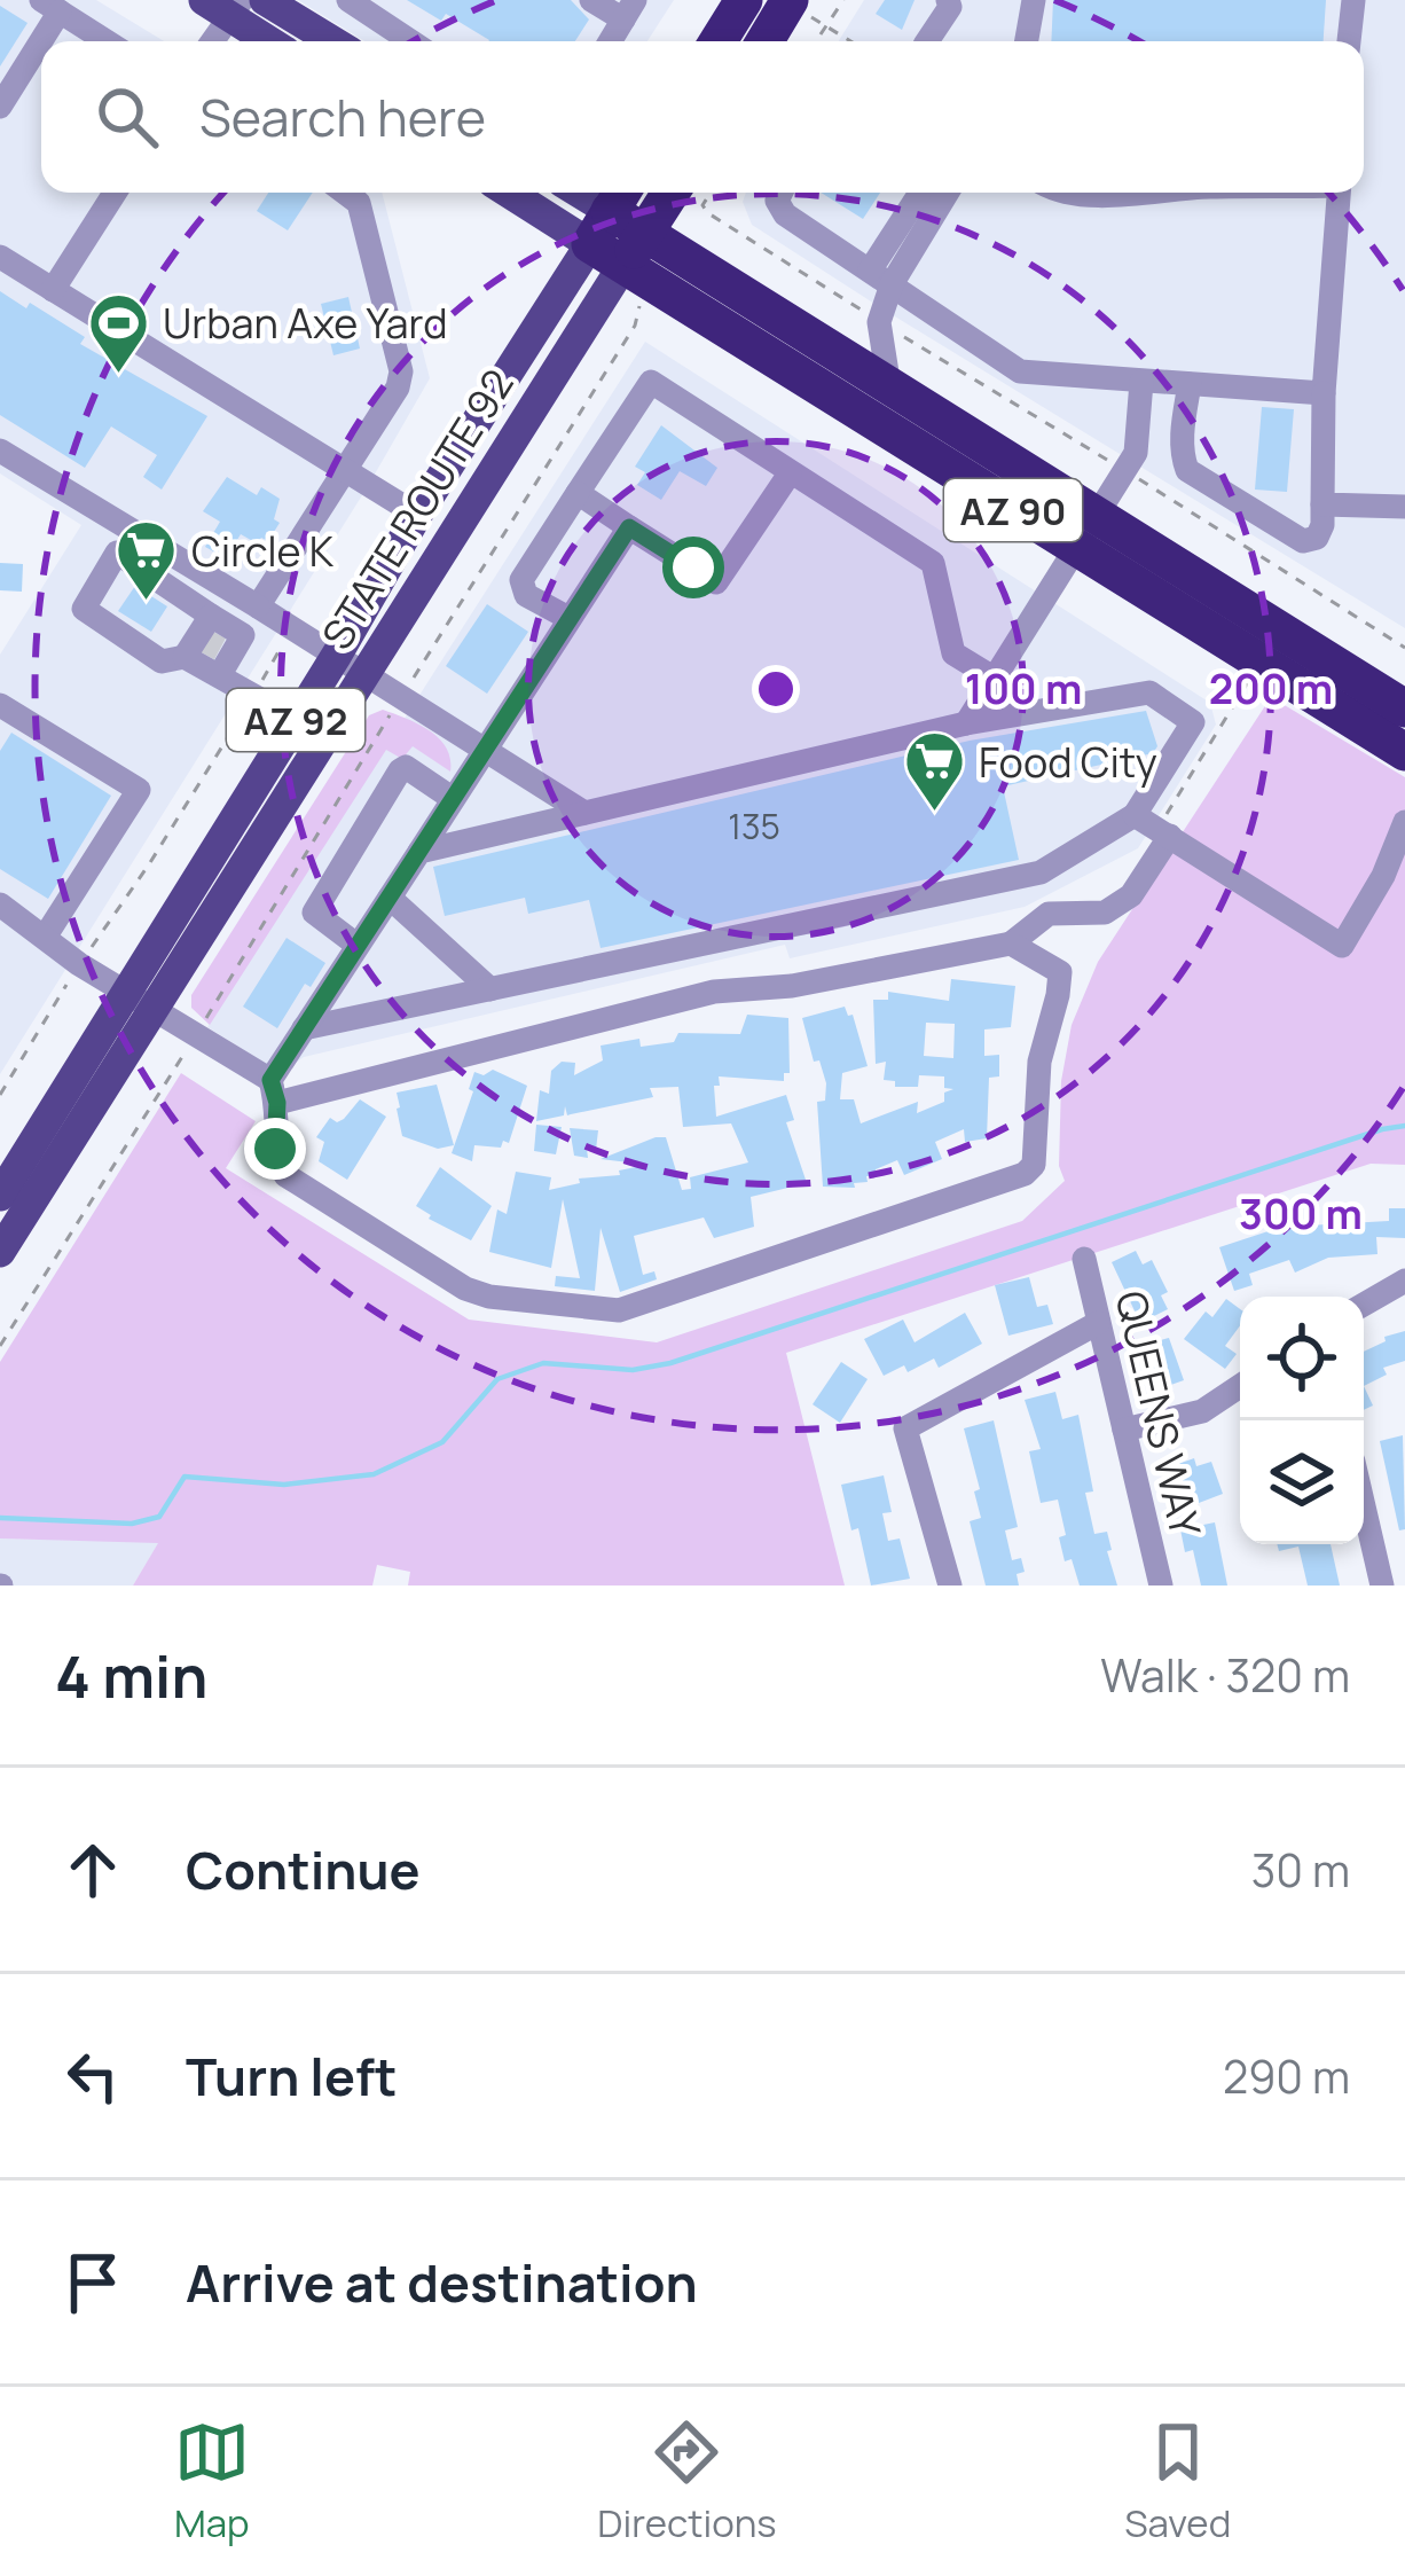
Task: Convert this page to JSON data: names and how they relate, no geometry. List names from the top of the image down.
{
  "streets": {
    "highway": ["STATE ROUTE 92", "AZ 90", "AZ 92"],
    "street": ["QUEENS WAY"]
  },
  "crossings": [
    ["STATE ROUTE 92", "AZ 90"]
  ],
  "places": {
    "sports": ["Urban Axe Yard"],
    "supermarket": ["Circle K", "Food City"]
  },
  "house_numbers": ["135"],
  "page": {
    "search": "Search here",
    "heading": ["4 min", "Walk · 320 m"],
    "list": [
      ["Continue", "30 m"],
      ["Turn left", "290 m"],
      "Arrive at destination"
    ],
    "nav": ["Map", "Directions", "Saved"]
  },
  "rings": ["100 m", "200 m", "300 m"]
}
